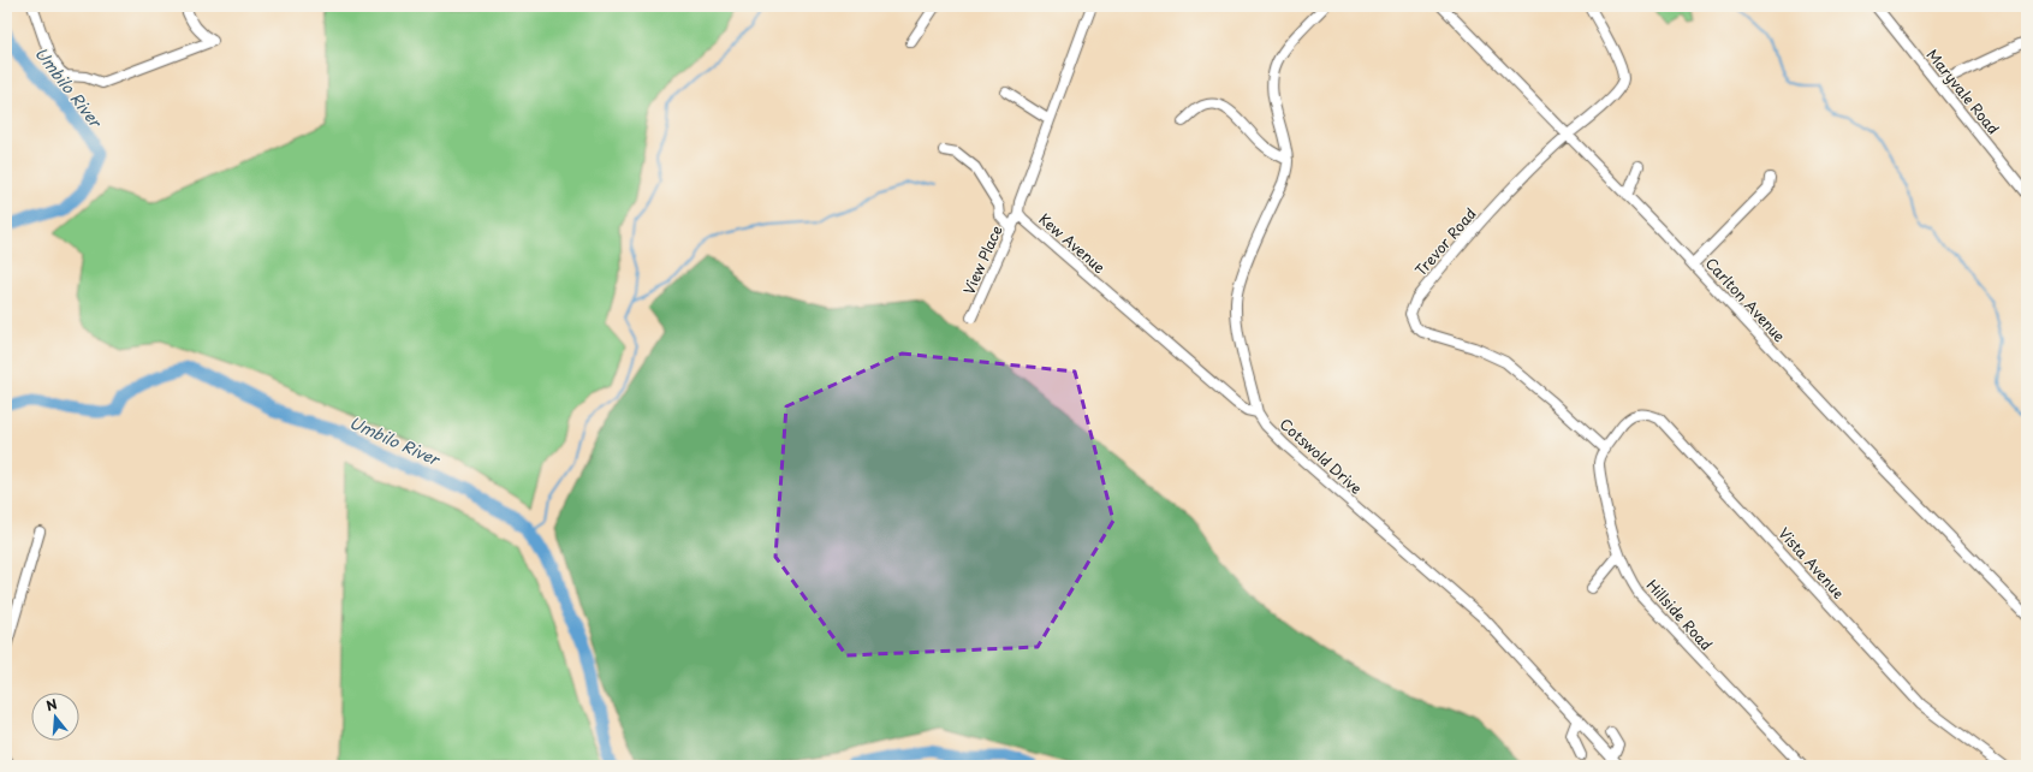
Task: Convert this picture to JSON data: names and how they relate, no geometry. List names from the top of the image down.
{
  "streets": {
    "street": [
      "Maryvale Road",
      "Trevor Road",
      "Kew Avenue",
      "View Place",
      "Carlton Avenue",
      "Cotswold Drive",
      "Vista Avenue",
      "Hillside Road"
    ]
  },
  "crossings": [
    ["Trevor Road", "Carlton Avenue"],
    ["Trevor Road", "Vista Avenue"],
    ["Trevor Road", "Hillside Road"],
    ["Kew Avenue", "View Place"],
    ["Kew Avenue", "Cotswold Drive"],
    ["Vista Avenue", "Hillside Road"]
  ],
  "water": ["Umbilo River"],
  "north": "top"
}
